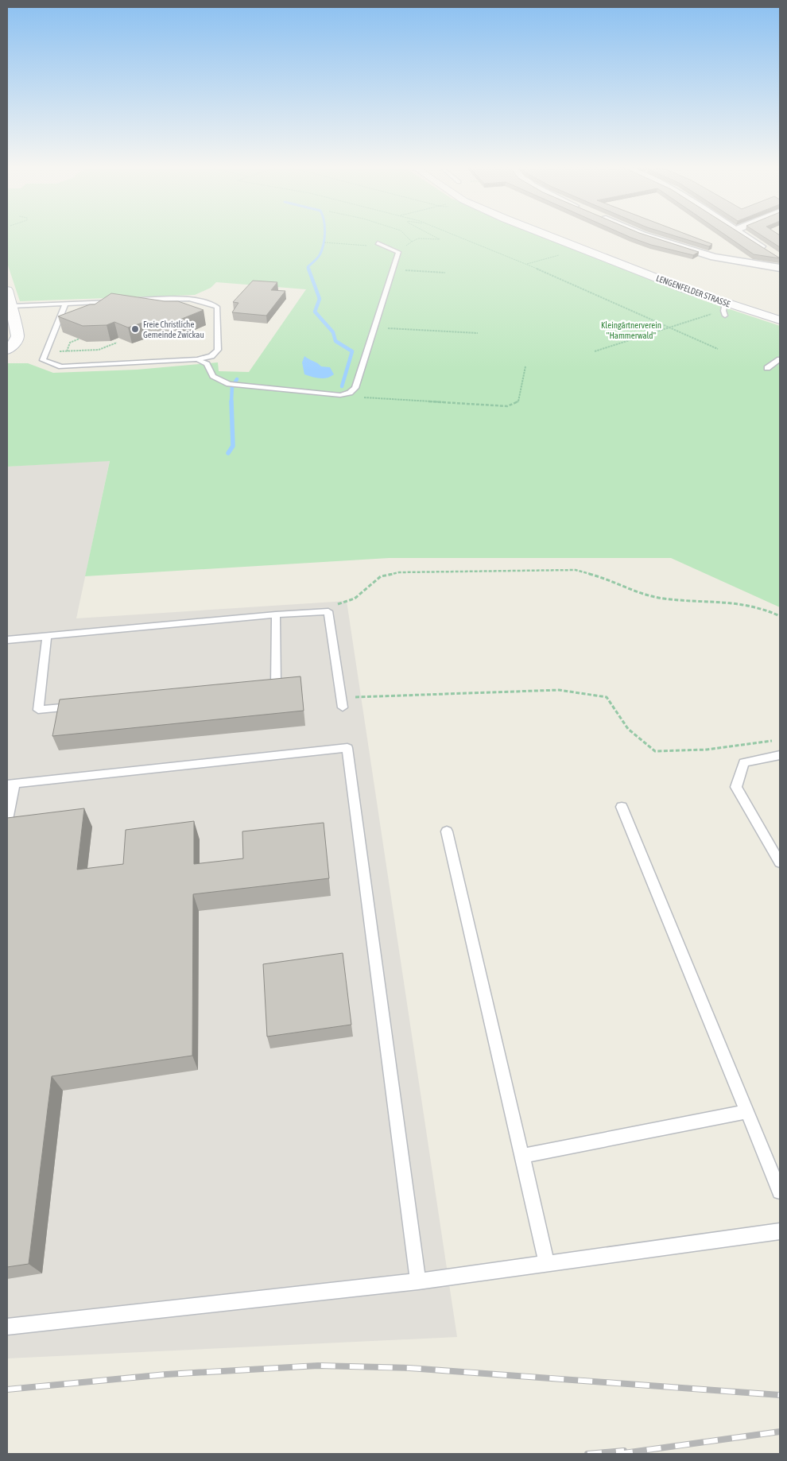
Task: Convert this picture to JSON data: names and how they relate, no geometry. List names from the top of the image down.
{
  "streets": {
    "main road": ["LENGENFELDER STRASSE"]
  },
  "parks": ["Kleingärtnerverein \"Hammerwald\""],
  "places": ["Freie Christliche Gemeinde Zwickau"]
}
